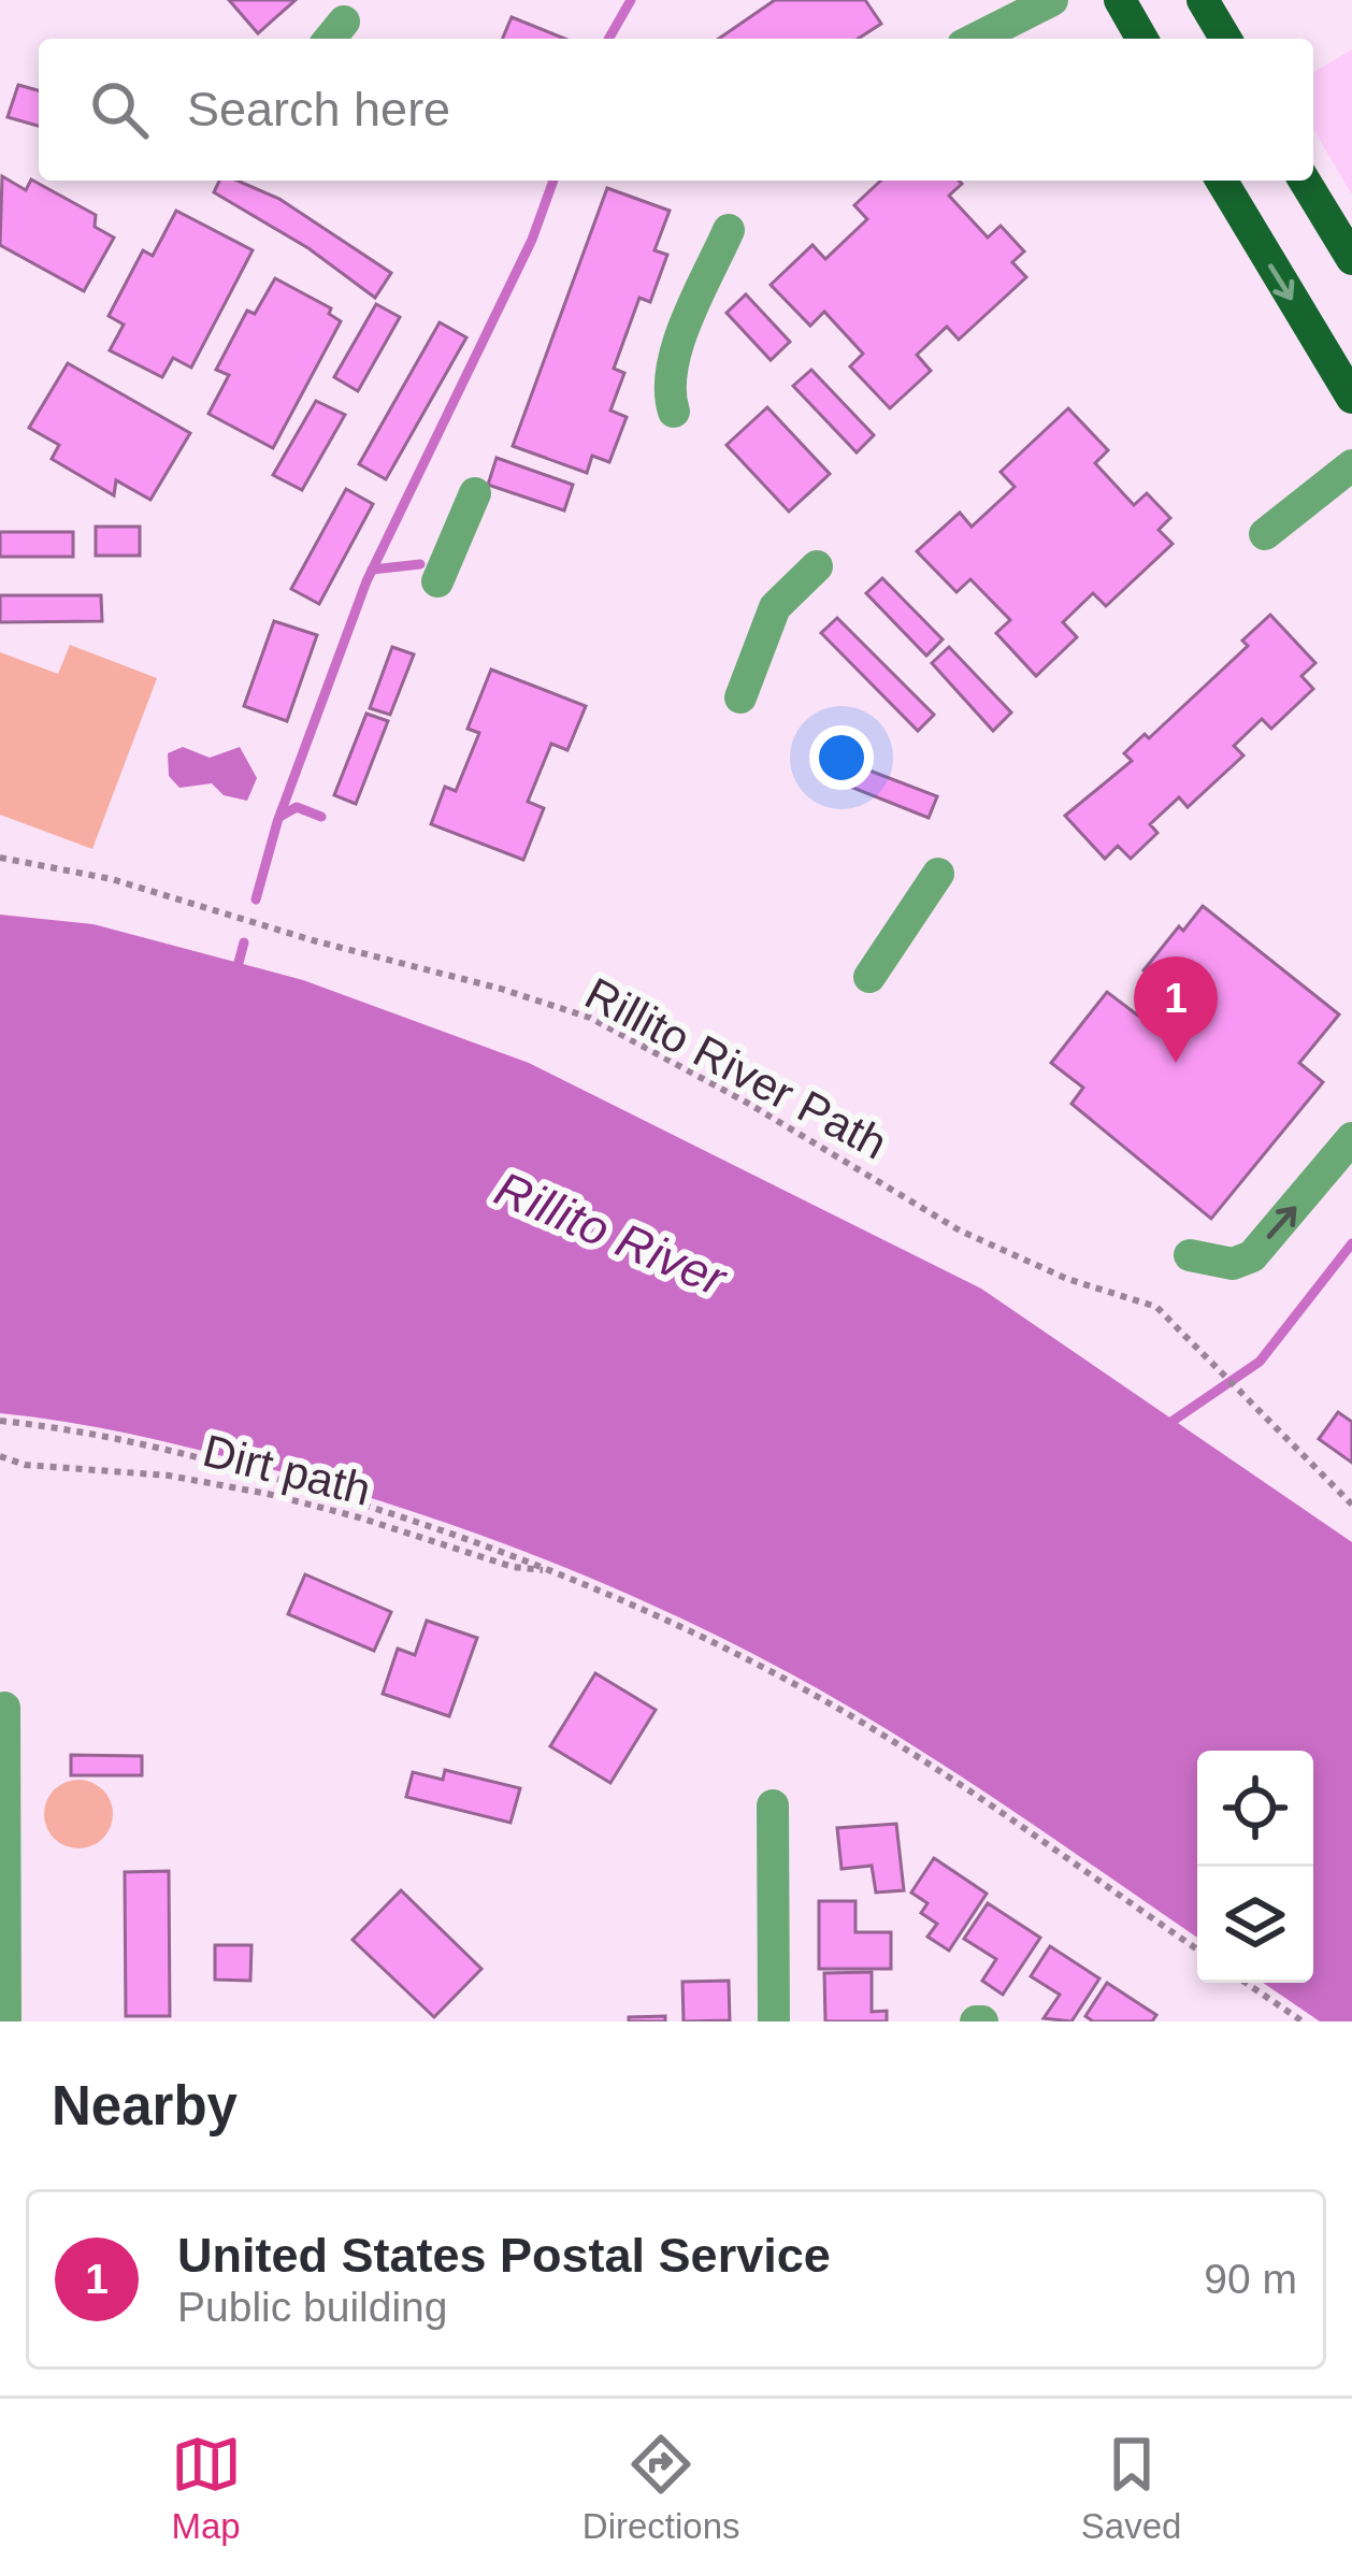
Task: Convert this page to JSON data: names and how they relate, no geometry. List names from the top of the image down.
{
  "streets": {
    "path": ["Rillito River Path", "Dirt path"]
  },
  "water": ["Rillito River"],
  "page": {
    "search": "Search here",
    "pins": "1",
    "heading": "Nearby",
    "list": [
      {
        "mark": "1",
        "name": "United States Postal Service",
        "note": "Public building",
        "value": "90 m"
      }
    ],
    "nav": ["Map", "Directions", "Saved"]
  }
}
